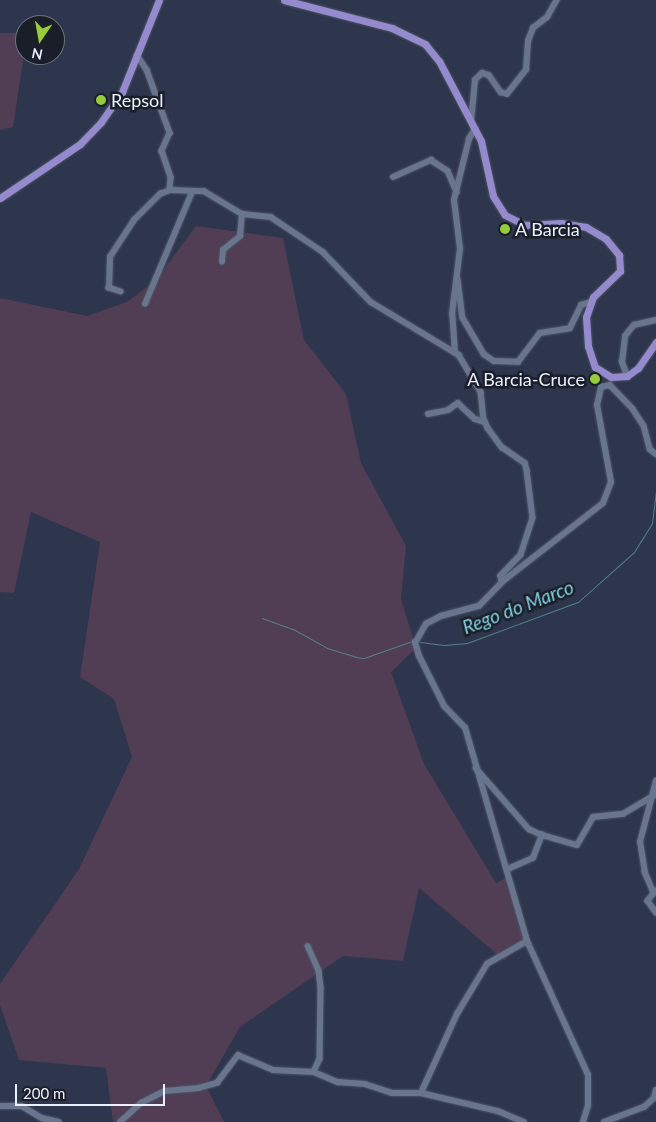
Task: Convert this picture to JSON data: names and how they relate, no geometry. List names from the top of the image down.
{
  "water": ["Rego do Marco"],
  "places": ["Repsol", "A Barcia", "A Barcia-Cruce"],
  "scale_bar": "200 m",
  "north": "bottom"
}
